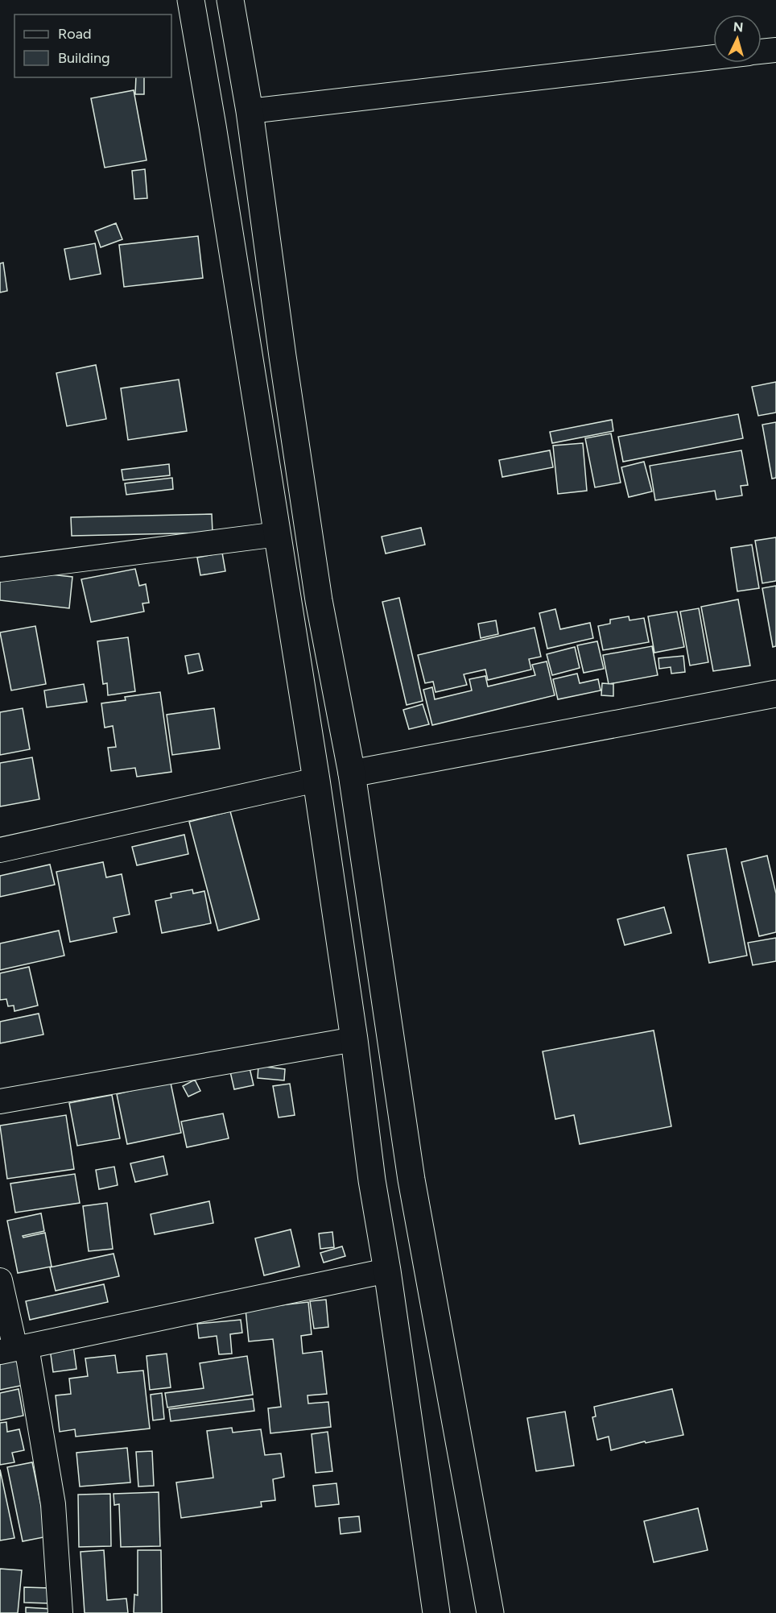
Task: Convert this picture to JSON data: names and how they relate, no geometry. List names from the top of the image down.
{
  "legend": ["Road", "Building"],
  "north": "top"
}
